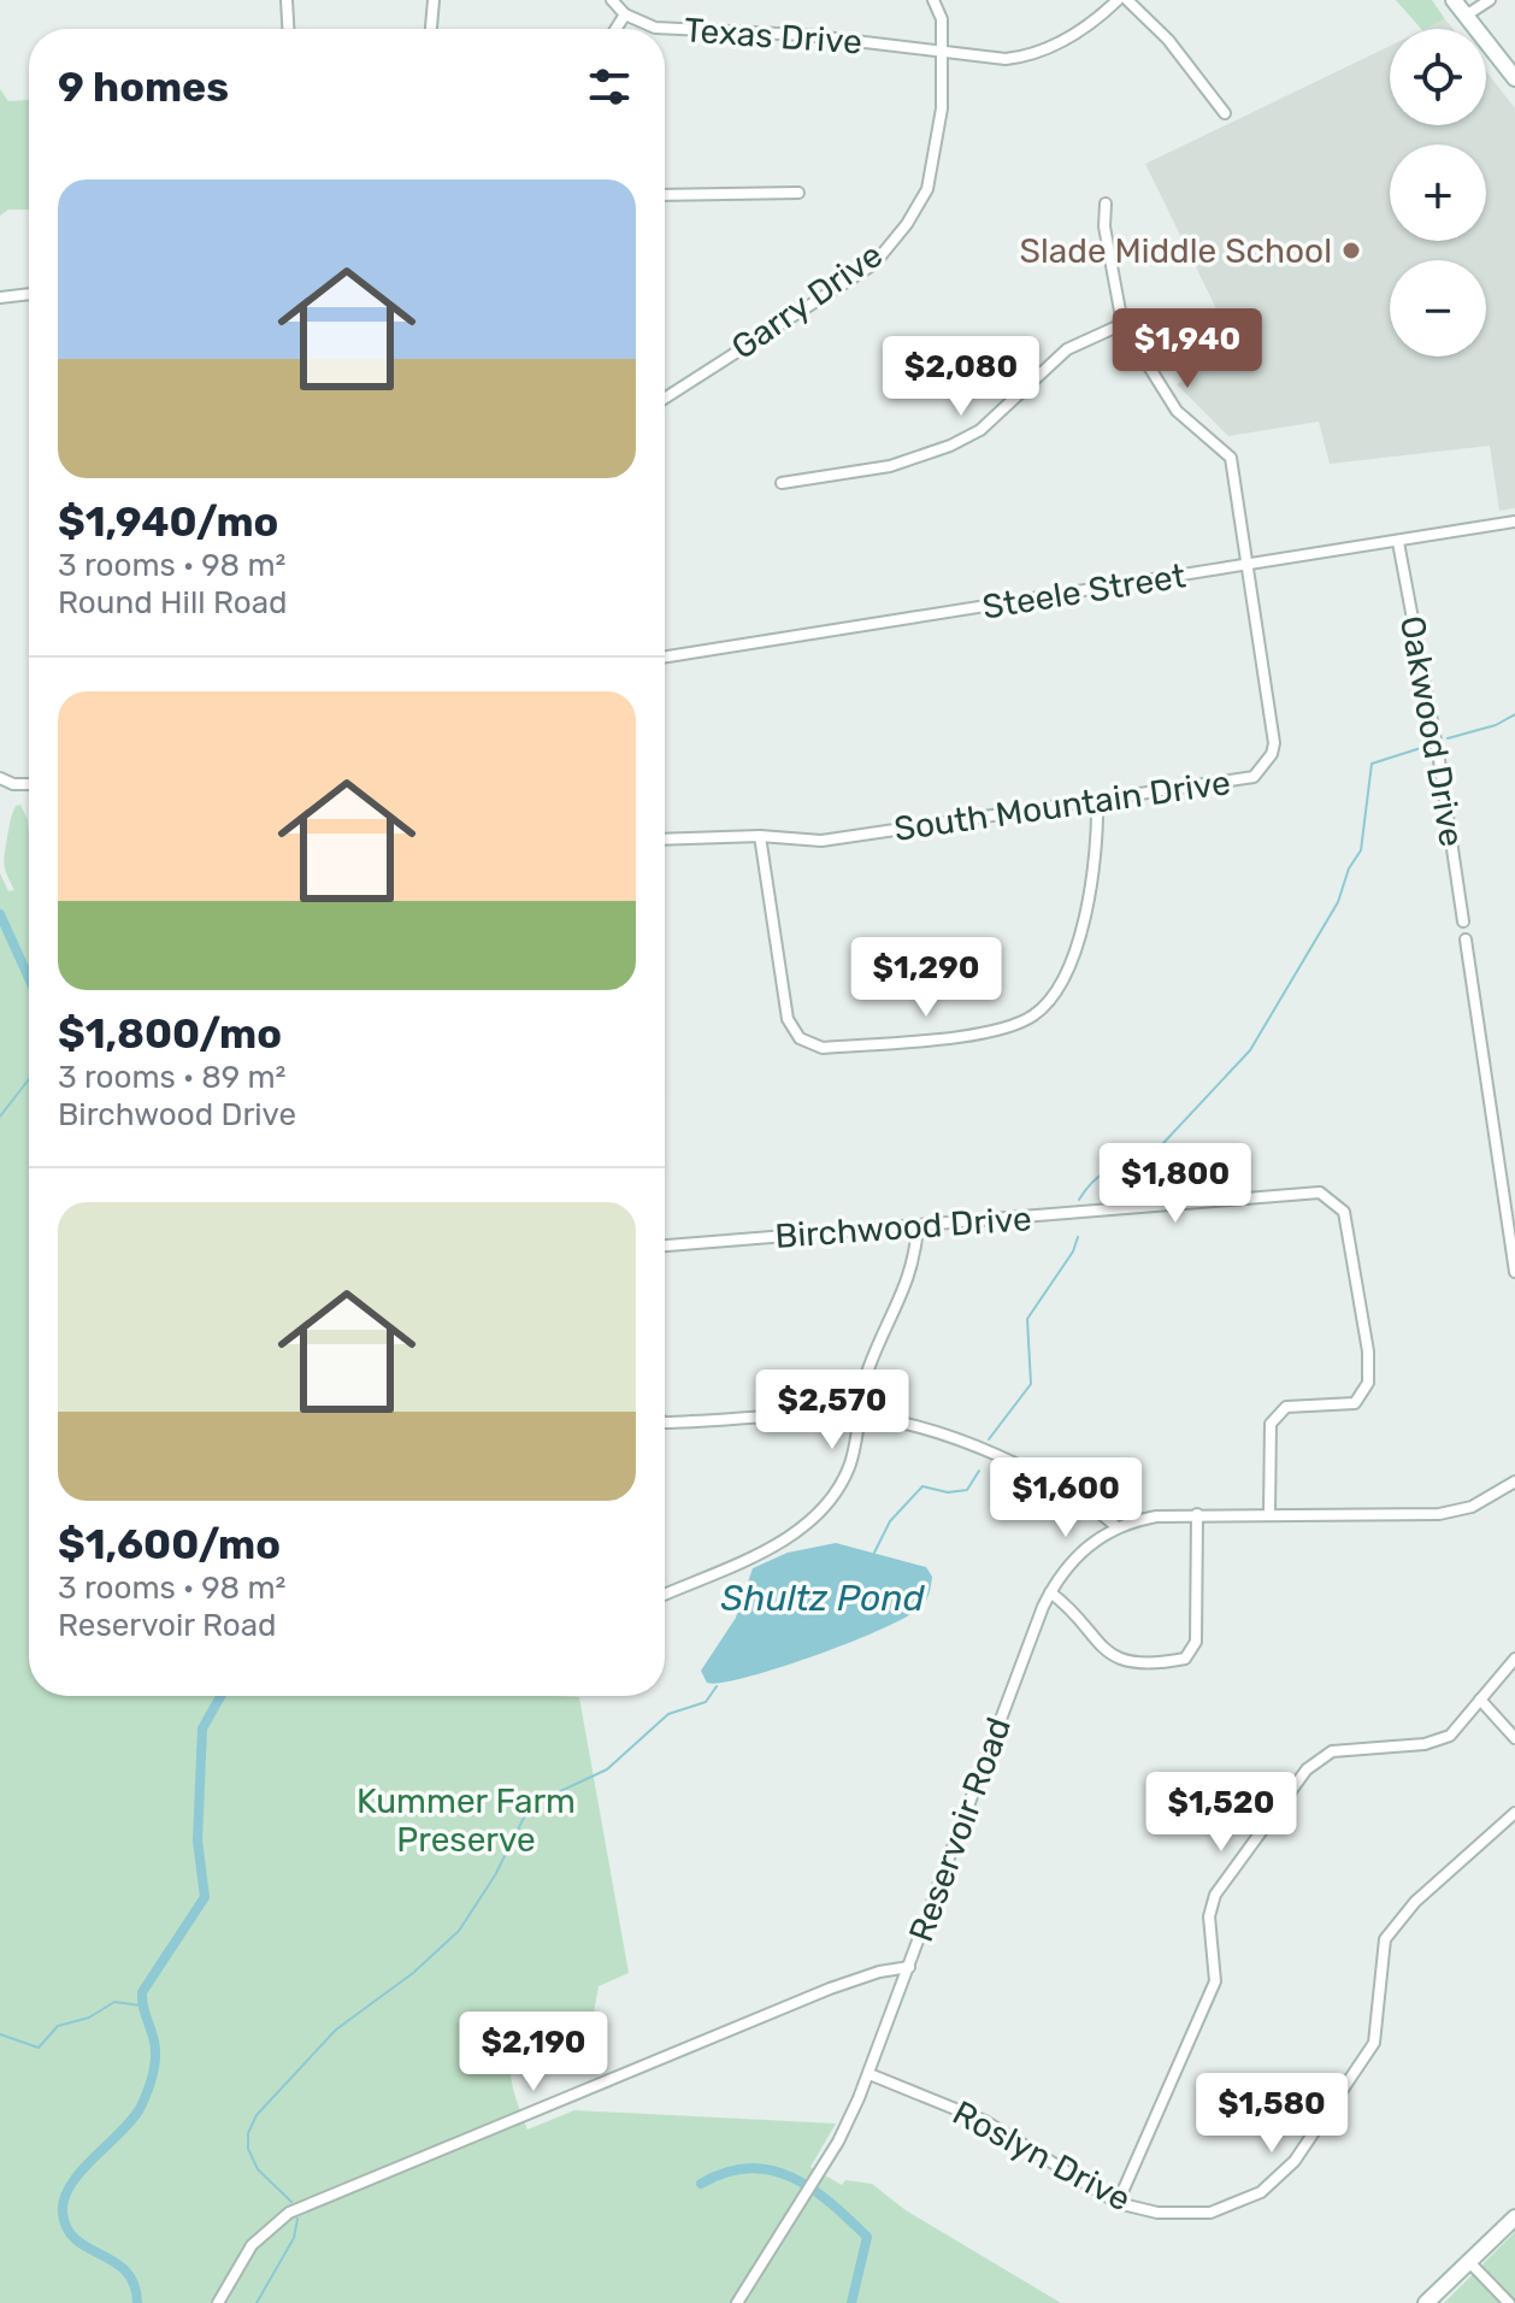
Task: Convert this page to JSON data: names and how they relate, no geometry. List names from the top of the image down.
{
  "streets": {
    "street": [
      "Texas Drive",
      "Garry Drive",
      "Steele Street",
      "Oakwood Drive",
      "South Mountain Drive",
      "Birchwood Drive",
      "Reservoir Road",
      "Roslyn Drive"
    ]
  },
  "crossings": [
    ["Texas Drive", "Garry Drive"],
    ["Steele Street", "Oakwood Drive"],
    ["Steele Street", "South Mountain Drive"],
    ["Birchwood Drive", "Reservoir Road"]
  ],
  "water": ["Shultz Pond"],
  "parks": ["Kummer Farm Preserve"],
  "places": ["Slade Middle School"],
  "page": {
    "map_buttons": ["+", "−"],
    "heading": "9 homes",
    "list": [
      {
        "name": "$1,940/mo",
        "note": "3 rooms · 98 m² · Round Hill Road"
      },
      {
        "name": "$1,800/mo",
        "note": "3 rooms · 89 m² · Birchwood Drive"
      },
      {
        "name": "$1,600/mo",
        "note": "3 rooms · 98 m² · Reservoir Road"
      }
    ],
    "price": [
      "$1,940",
      "$2,080",
      "$1,290",
      "$1,800",
      "$2,570",
      "$1,600",
      "$1,520",
      "$2,190",
      "$1,580"
    ]
  }
}
